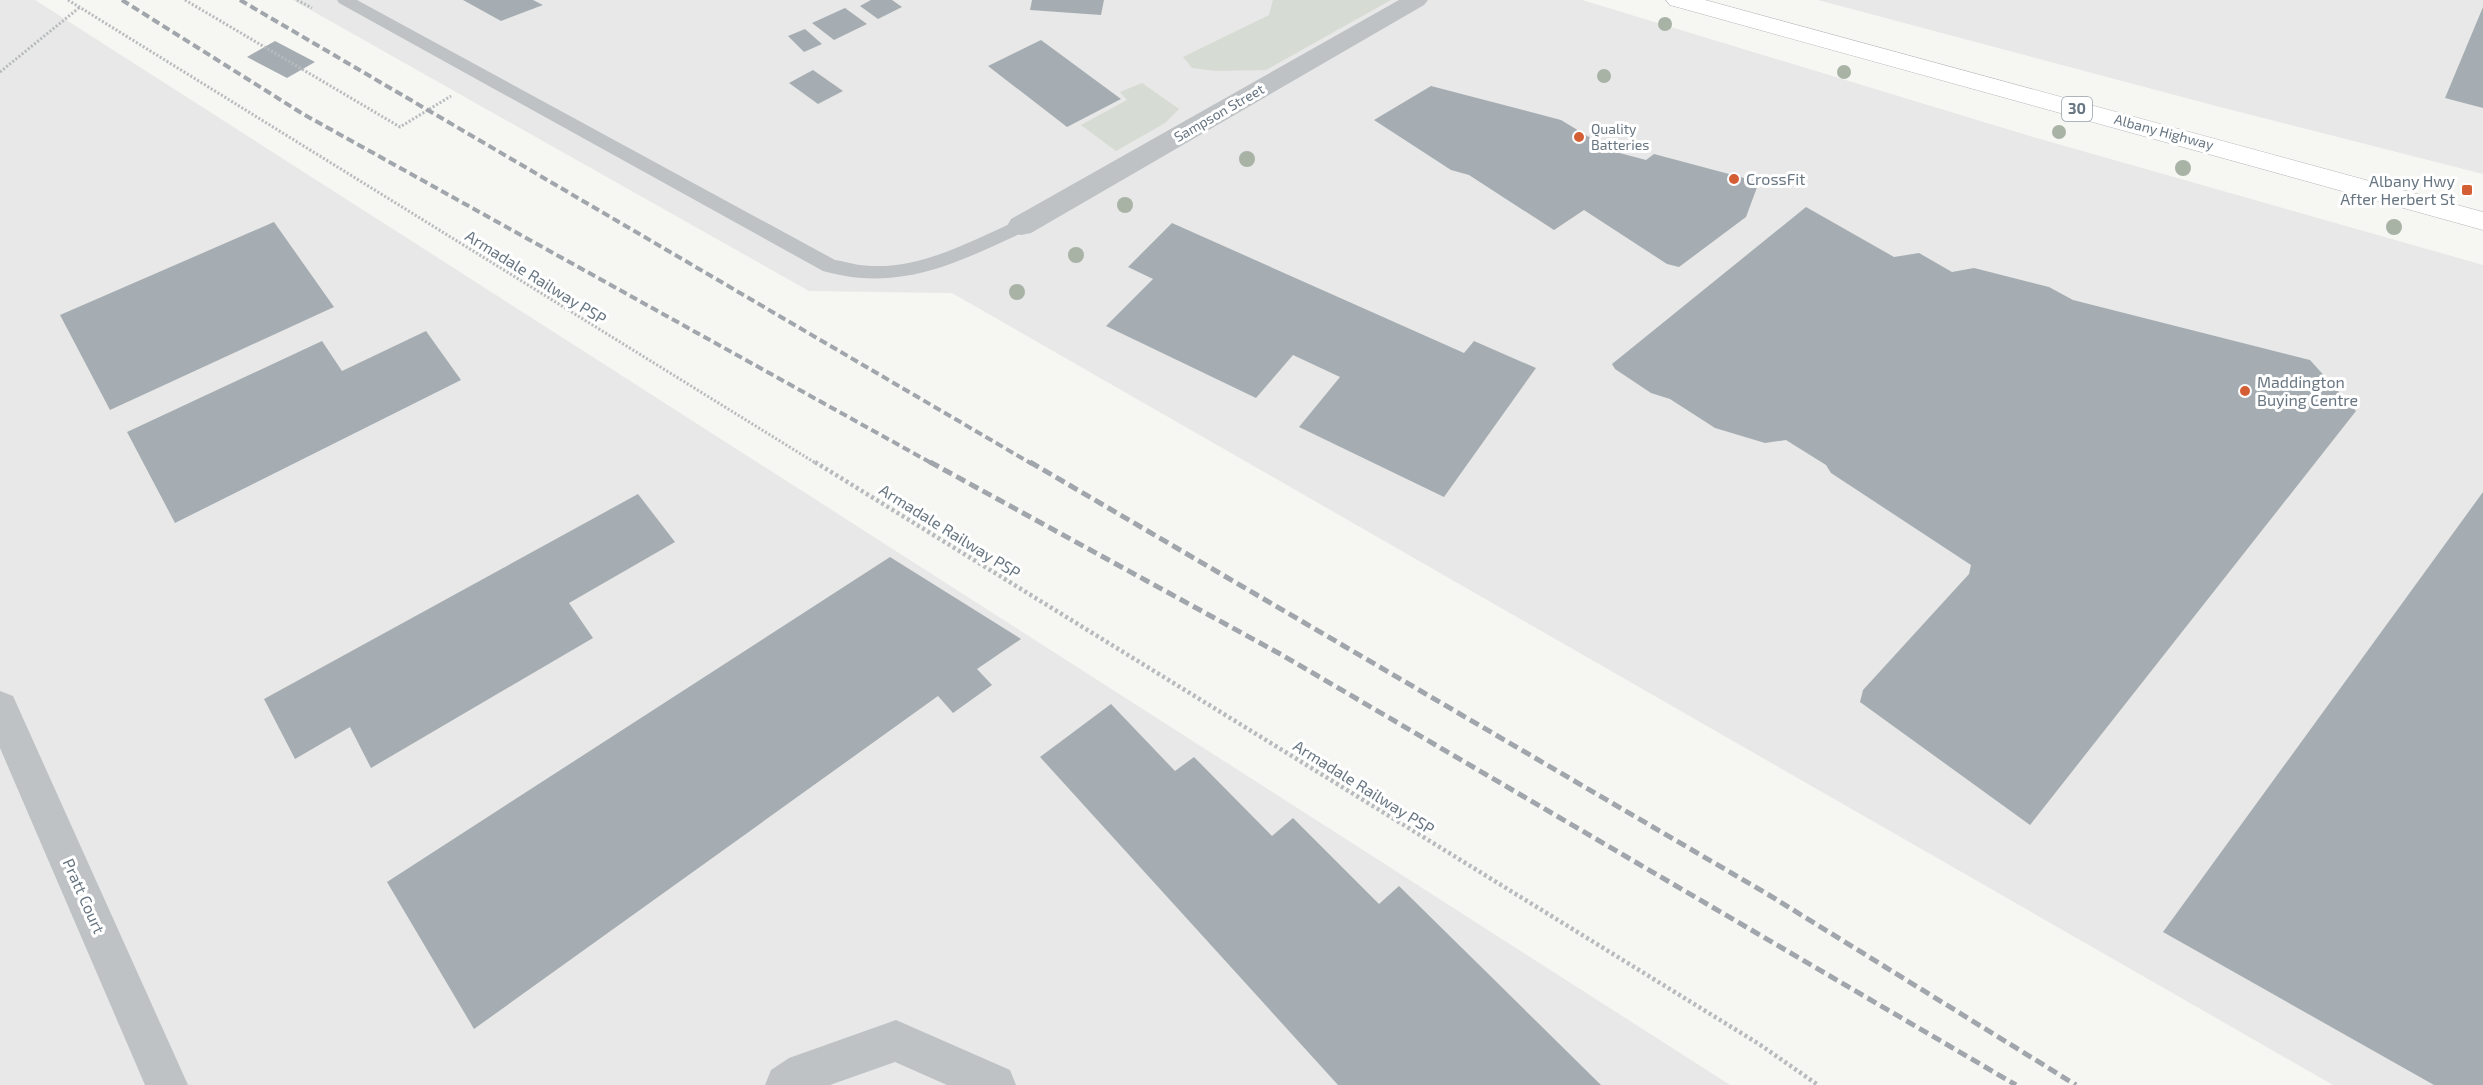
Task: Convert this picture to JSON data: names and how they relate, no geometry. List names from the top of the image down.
{
  "streets": {
    "highway": ["30", "Albany Highway"],
    "street": ["Sampson Street", "Pratt Court"],
    "path": ["Armadale Railway PSP"]
  },
  "places": {
    "other": ["Quality Batteries", "CrossFit", "Maddington Buying Centre"],
    "transit": ["Albany Hwy After Herbert St"]
  }
}
